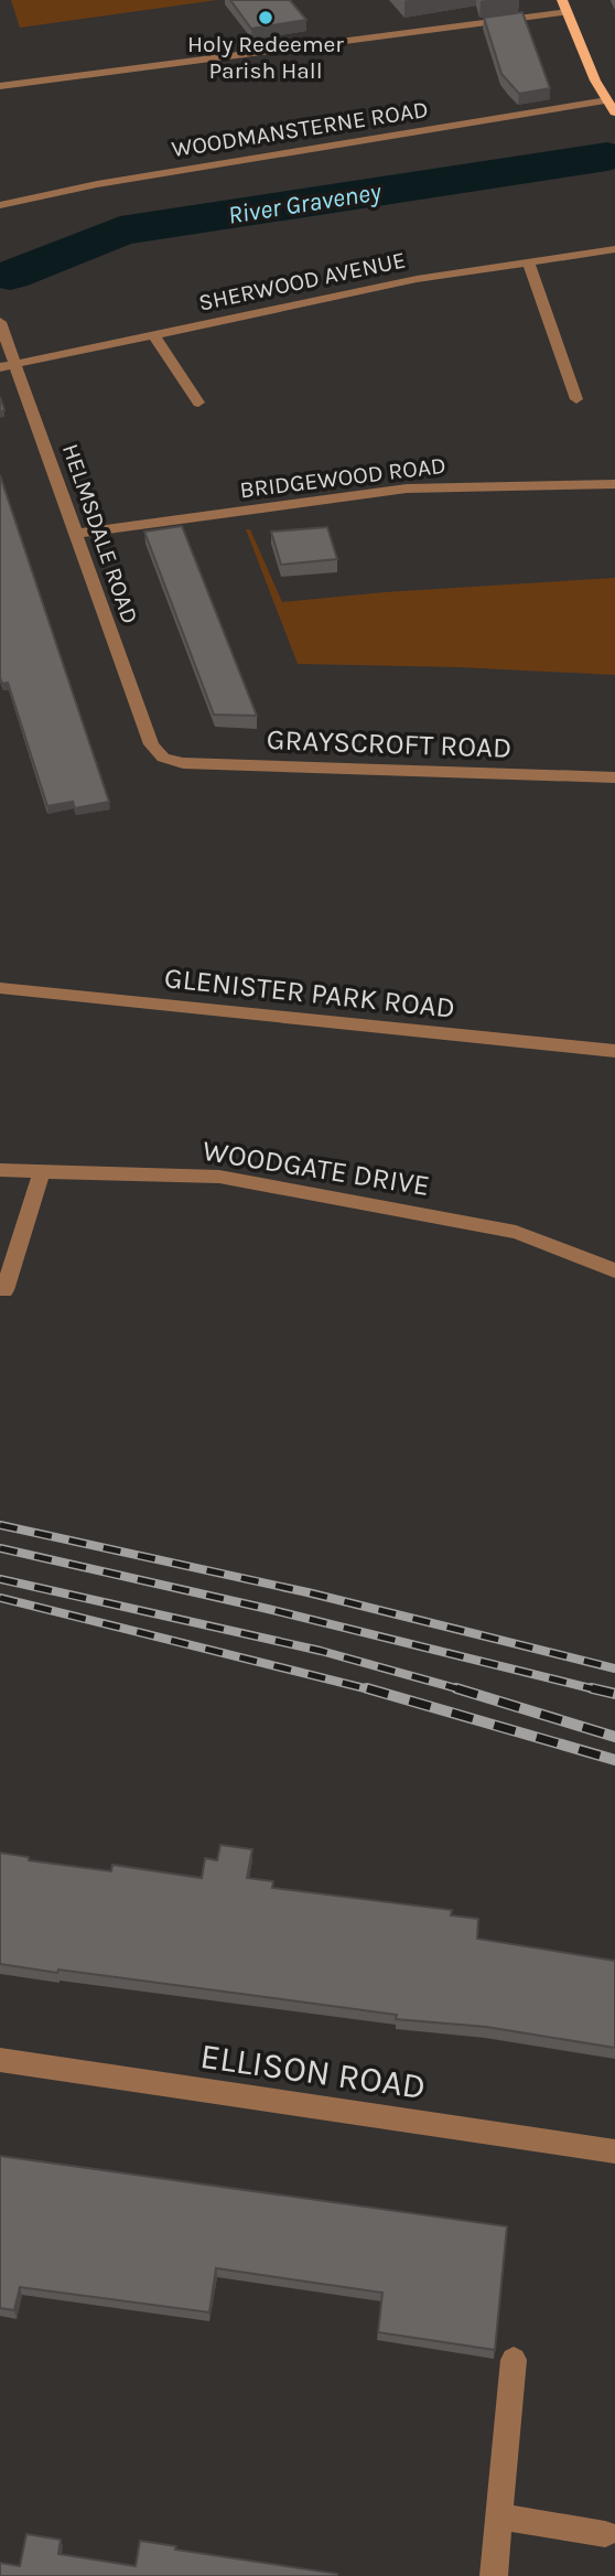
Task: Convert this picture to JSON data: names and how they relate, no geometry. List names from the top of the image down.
{
  "streets": {
    "street": [
      "WOODMANSTERNE ROAD",
      "SHERWOOD AVENUE",
      "BRIDGEWOOD ROAD",
      "HELMSDALE ROAD",
      "GRAYSCROFT ROAD",
      "GLENISTER PARK ROAD",
      "WOODGATE DRIVE",
      "ELLISON ROAD"
    ]
  },
  "crossings": [
    ["SHERWOOD AVENUE", "HELMSDALE ROAD"],
    ["BRIDGEWOOD ROAD", "HELMSDALE ROAD"],
    ["HELMSDALE ROAD", "GRAYSCROFT ROAD"]
  ],
  "water": ["River Graveney"],
  "places": ["Holy Redeemer Parish Hall"]
}
